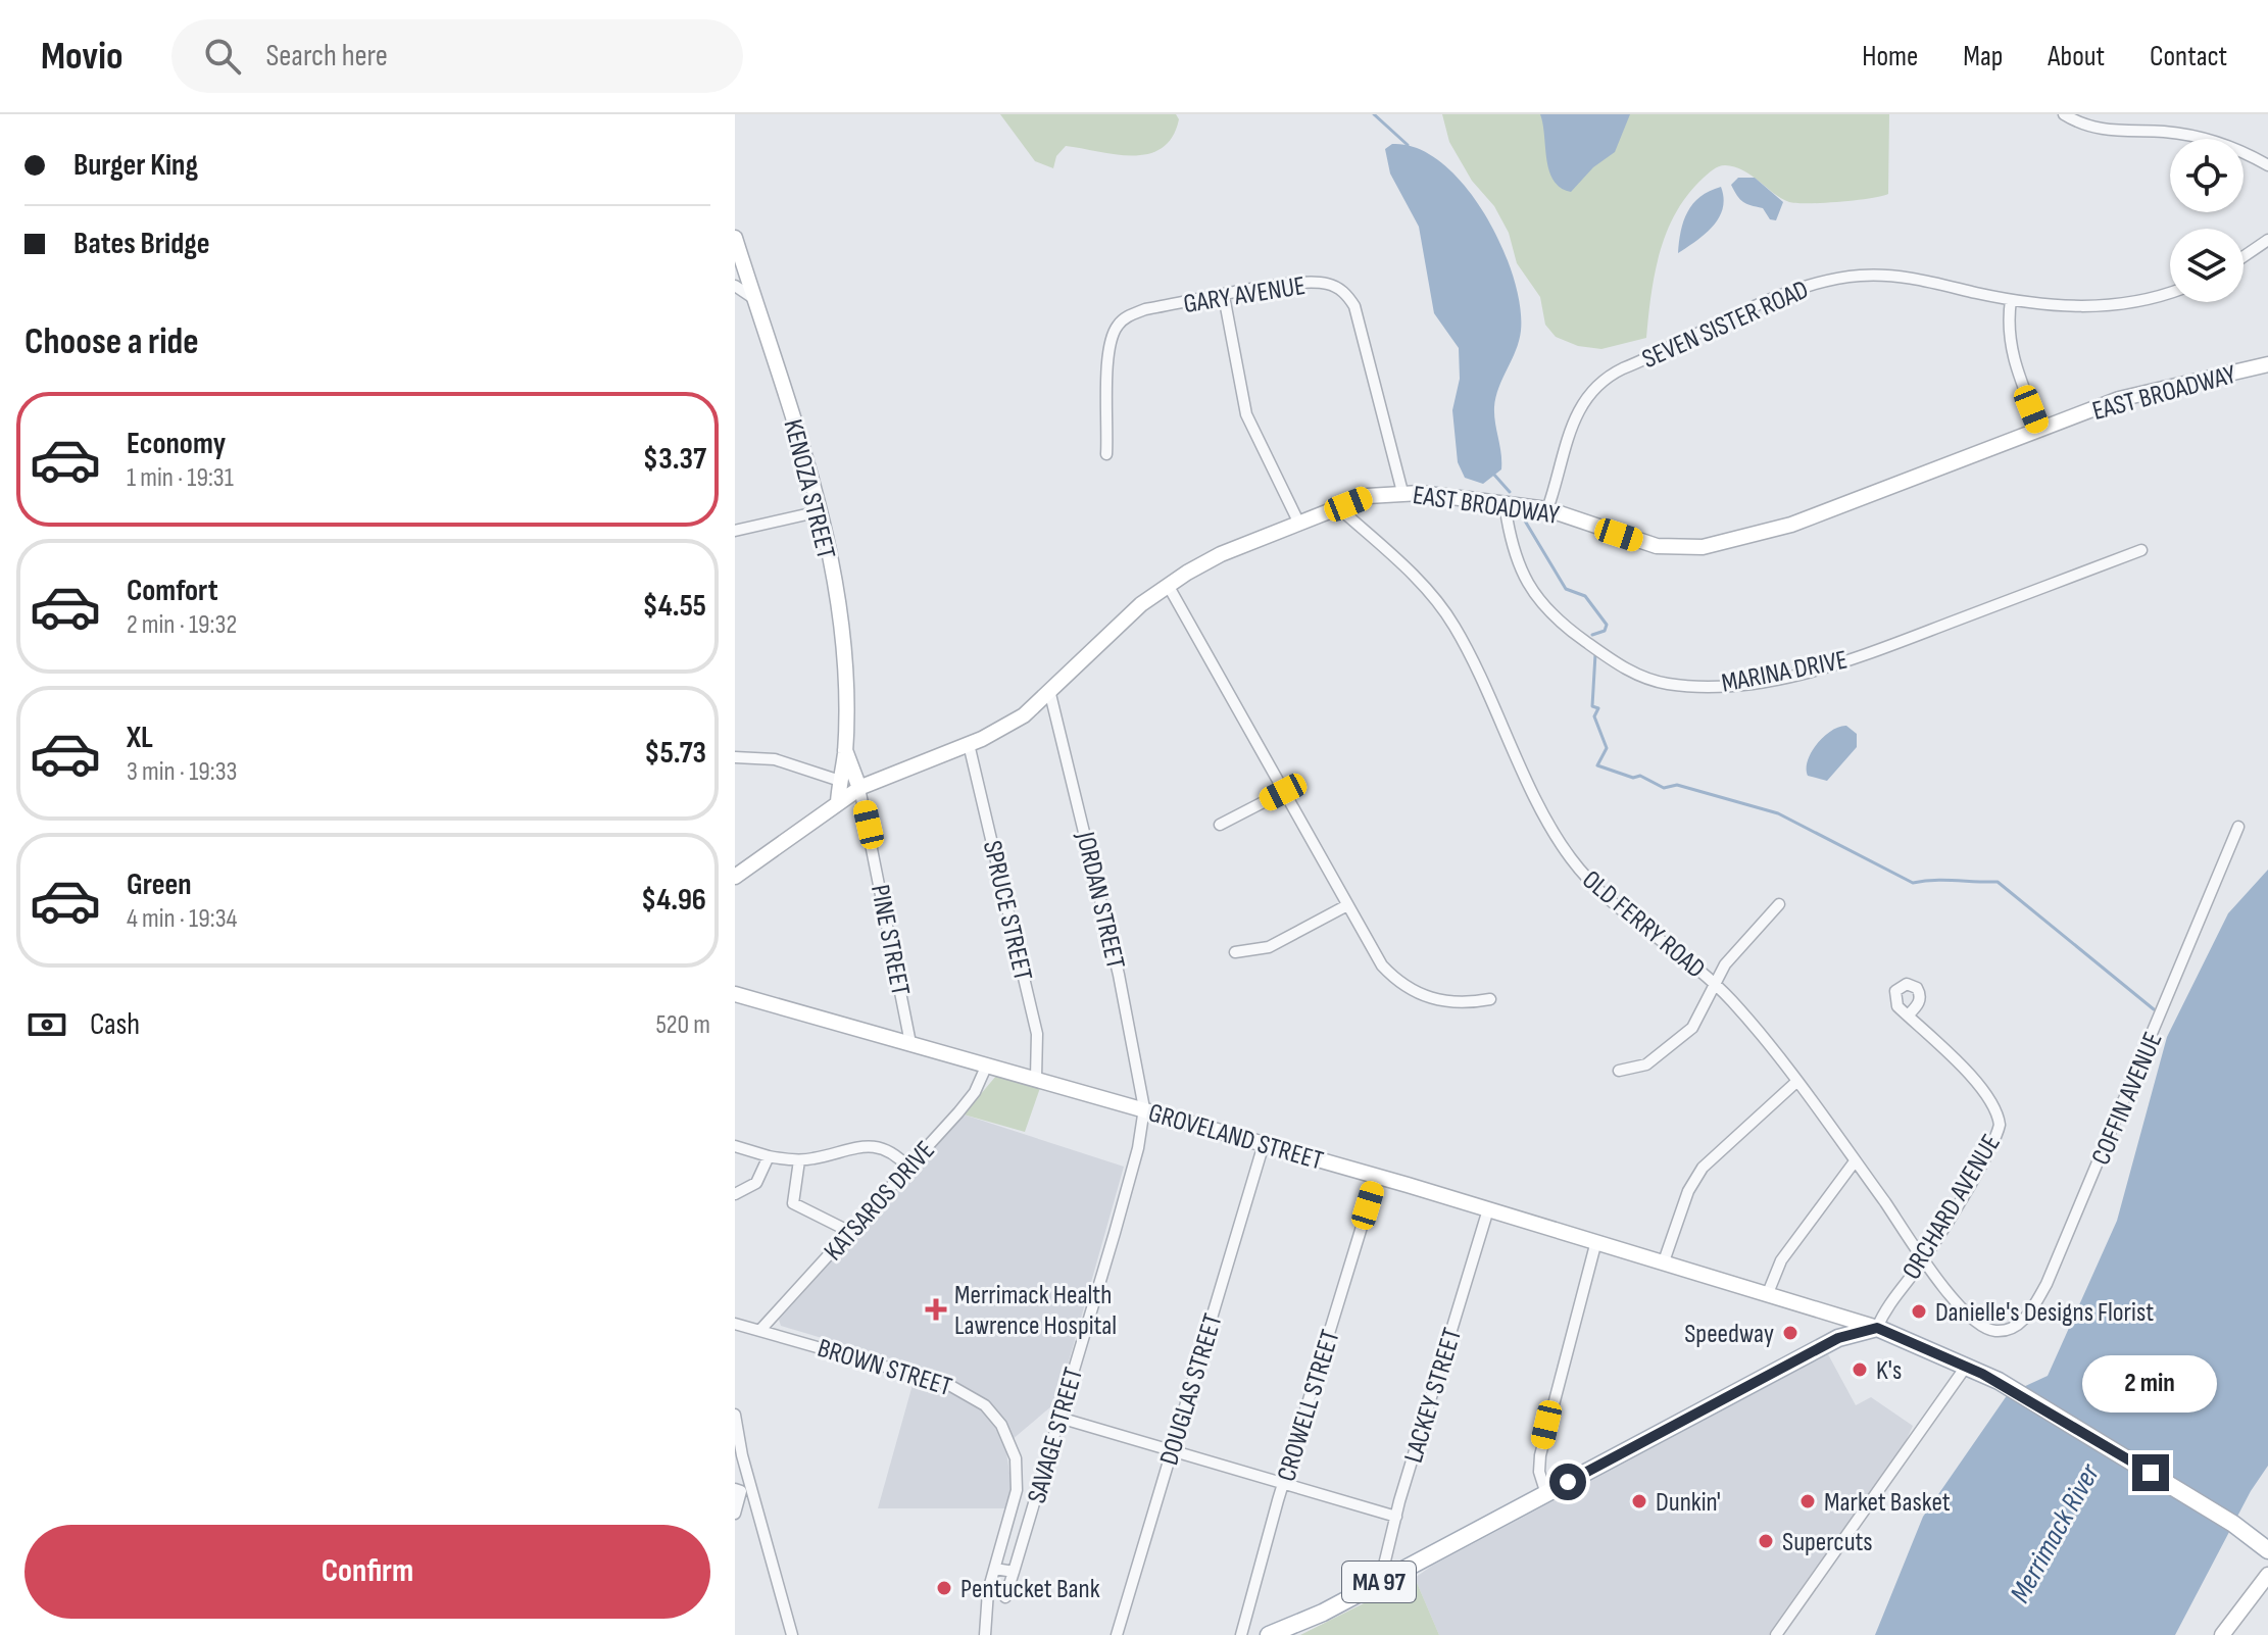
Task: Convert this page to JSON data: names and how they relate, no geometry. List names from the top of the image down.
{
  "streets": {
    "main road": ["GROVELAND STREET", "MA 97"],
    "street": [
      "GARY AVENUE",
      "SEVEN SISTER ROAD",
      "EAST BROADWAY",
      "KENOZA STREET",
      "MARINA DRIVE",
      "JORDAN STREET",
      "SPRUCE STREET",
      "OLD FERRY ROAD",
      "PINE STREET",
      "COFFIN AVENUE",
      "KATSAROS DRIVE",
      "ORCHARD AVENUE",
      "BROWN STREET",
      "DOUGLAS STREET",
      "LACKEY STREET",
      "CROWELL STREET",
      "SAVAGE STREET"
    ]
  },
  "crossings": [
    ["GARY AVENUE", "EAST BROADWAY"],
    ["SEVEN SISTER ROAD", "EAST BROADWAY"],
    ["EAST BROADWAY", "KENOZA STREET"],
    ["EAST BROADWAY", "MARINA DRIVE"],
    ["EAST BROADWAY", "JORDAN STREET"],
    ["EAST BROADWAY", "SPRUCE STREET"],
    ["EAST BROADWAY", "OLD FERRY ROAD"],
    ["EAST BROADWAY", "PINE STREET"],
    ["KENOZA STREET", "PINE STREET"],
    ["JORDAN STREET", "GROVELAND STREET"],
    ["JORDAN STREET", "SAVAGE STREET"],
    ["SPRUCE STREET", "GROVELAND STREET"],
    ["OLD FERRY ROAD", "COFFIN AVENUE"],
    ["OLD FERRY ROAD", "ORCHARD AVENUE"],
    ["PINE STREET", "GROVELAND STREET"],
    ["GROVELAND STREET", "KATSAROS DRIVE"],
    ["GROVELAND STREET", "ORCHARD AVENUE"],
    ["GROVELAND STREET", "DOUGLAS STREET"],
    ["GROVELAND STREET", "LACKEY STREET"],
    ["GROVELAND STREET", "CROWELL STREET"],
    ["GROVELAND STREET", "SAVAGE STREET"],
    ["GROVELAND STREET", "MA 97"],
    ["KATSAROS DRIVE", "BROWN STREET"],
    ["ORCHARD AVENUE", "MA 97"],
    ["LACKEY STREET", "MA 97"]
  ],
  "water": ["Merrimack River"],
  "places": {
    "health": ["Merrimack Health Lawrence Hospital"],
    "other": [
      "Danielle's Designs Florist",
      "Speedway",
      "K's",
      "Dunkin'",
      "Market Basket",
      "Supercuts",
      "Pentucket Bank"
    ]
  },
  "page": {
    "header": "Movio",
    "search": "Search here",
    "nav": [
      "Home",
      "Map",
      "About",
      "Contact"
    ],
    "banner": ["Burger King", "Bates Bridge"],
    "heading": "Choose a ride",
    "list": [
      {
        "name": "Economy",
        "note": "1 min · 19:31",
        "value": "$3.37"
      },
      {
        "name": "Comfort",
        "note": "2 min · 19:32",
        "value": "$4.55"
      },
      {
        "name": "XL",
        "note": "3 min · 19:33",
        "value": "$5.73"
      },
      {
        "name": "Green",
        "note": "4 min · 19:34",
        "value": "$4.96"
      }
    ],
    "pay": ["Cash", "520 m"],
    "bubble": "2 min",
    "buttons": "Confirm"
  }
}
